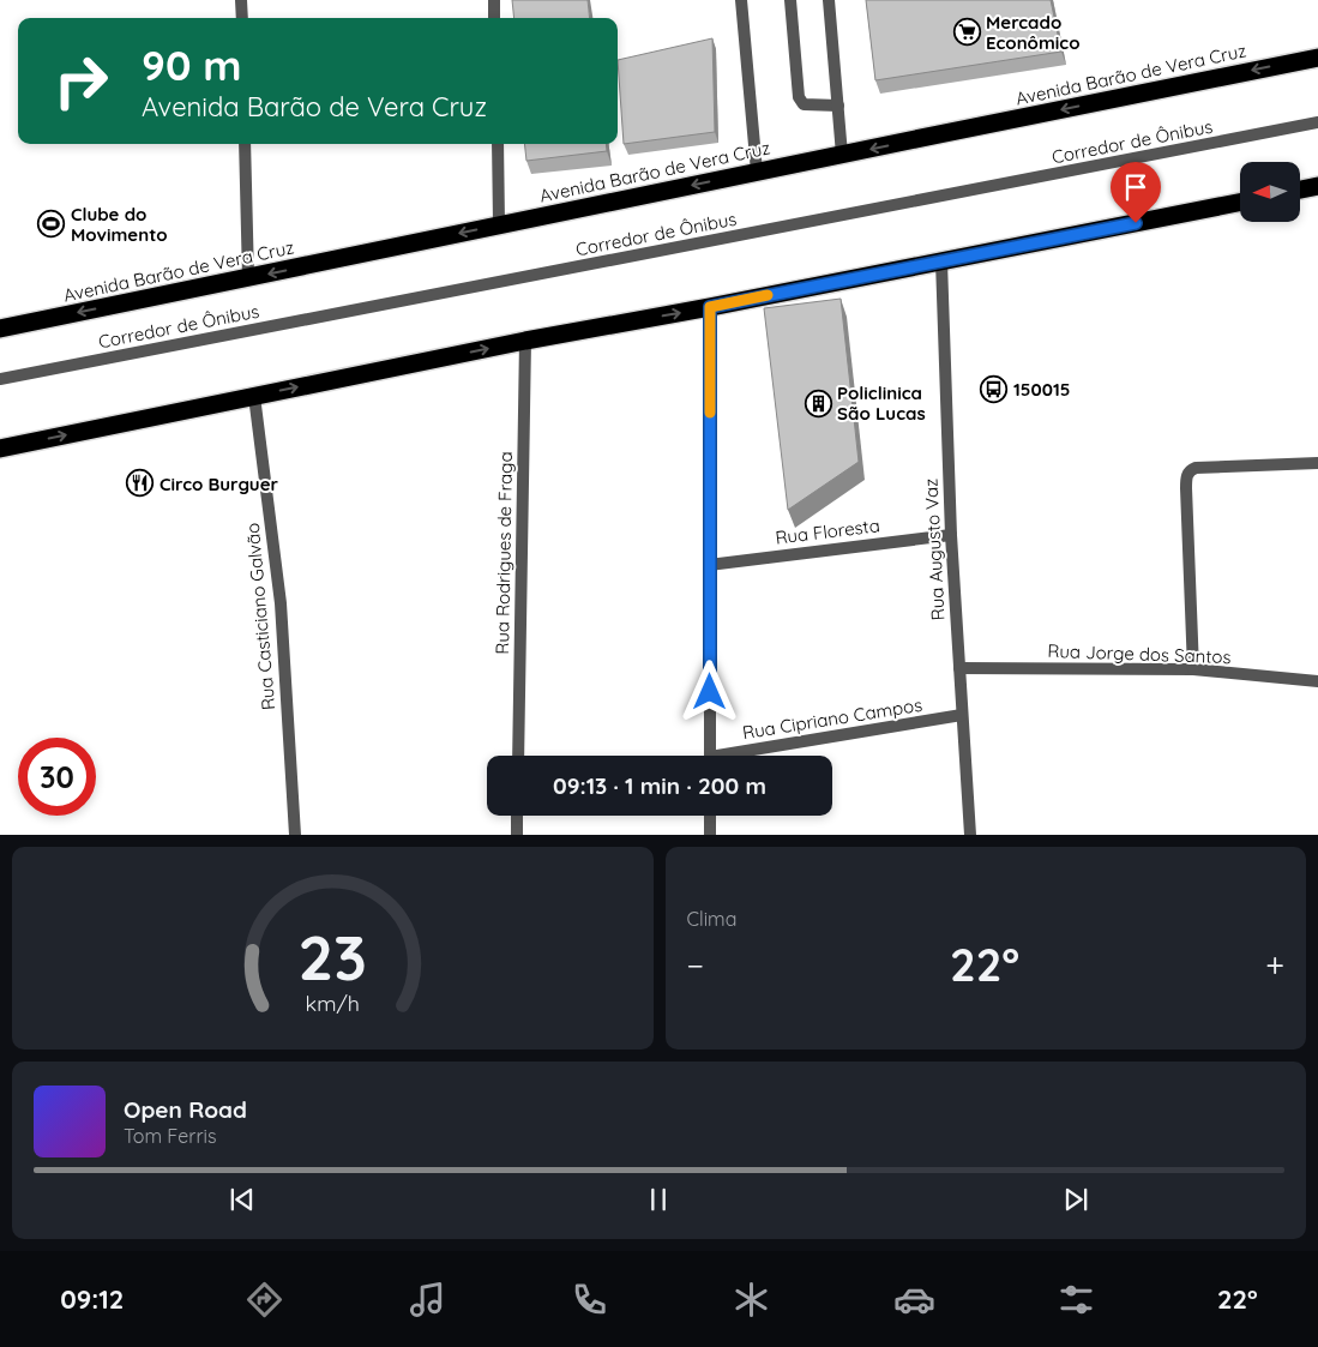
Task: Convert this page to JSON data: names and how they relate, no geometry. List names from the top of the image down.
{
  "streets": {
    "highway": ["Avenida Barão de Vera Cruz"],
    "street": [
      "Corredor de Ônibus",
      "Rua Floresta",
      "Rua Augusto Vaz",
      "Rua Rodrigues de Fraga",
      "Rua Casticiano Galvão",
      "Rua Jorge dos Santos",
      "Rua Cipriano Campos"
    ]
  },
  "crossings": [
    ["Rua Floresta", "Rua Augusto Vaz"],
    ["Rua Augusto Vaz", "Rua Jorge dos Santos"],
    ["Rua Augusto Vaz", "Rua Cipriano Campos"]
  ],
  "places": {
    "supermarket": ["Mercado Econômico"],
    "sports": ["Clube do Movimento"],
    "bus stop": ["150015"],
    "building": ["Policlinica São Lucas"],
    "restaurant": ["Circo Burguer"]
  },
  "north": "left",
  "page": {
    "turn": ["90 m", "Avenida Barão de Vera Cruz"],
    "limit": "30",
    "trip": "09:13 · 1 min · 200 m",
    "tile": "Clima",
    "heat": ["−", "22°", "+"],
    "song": ["Open Road", "Tom Ferris"],
    "tabs": ["09:12", "22°"],
    "gauge": ["23", "km/h"]
  }
}
